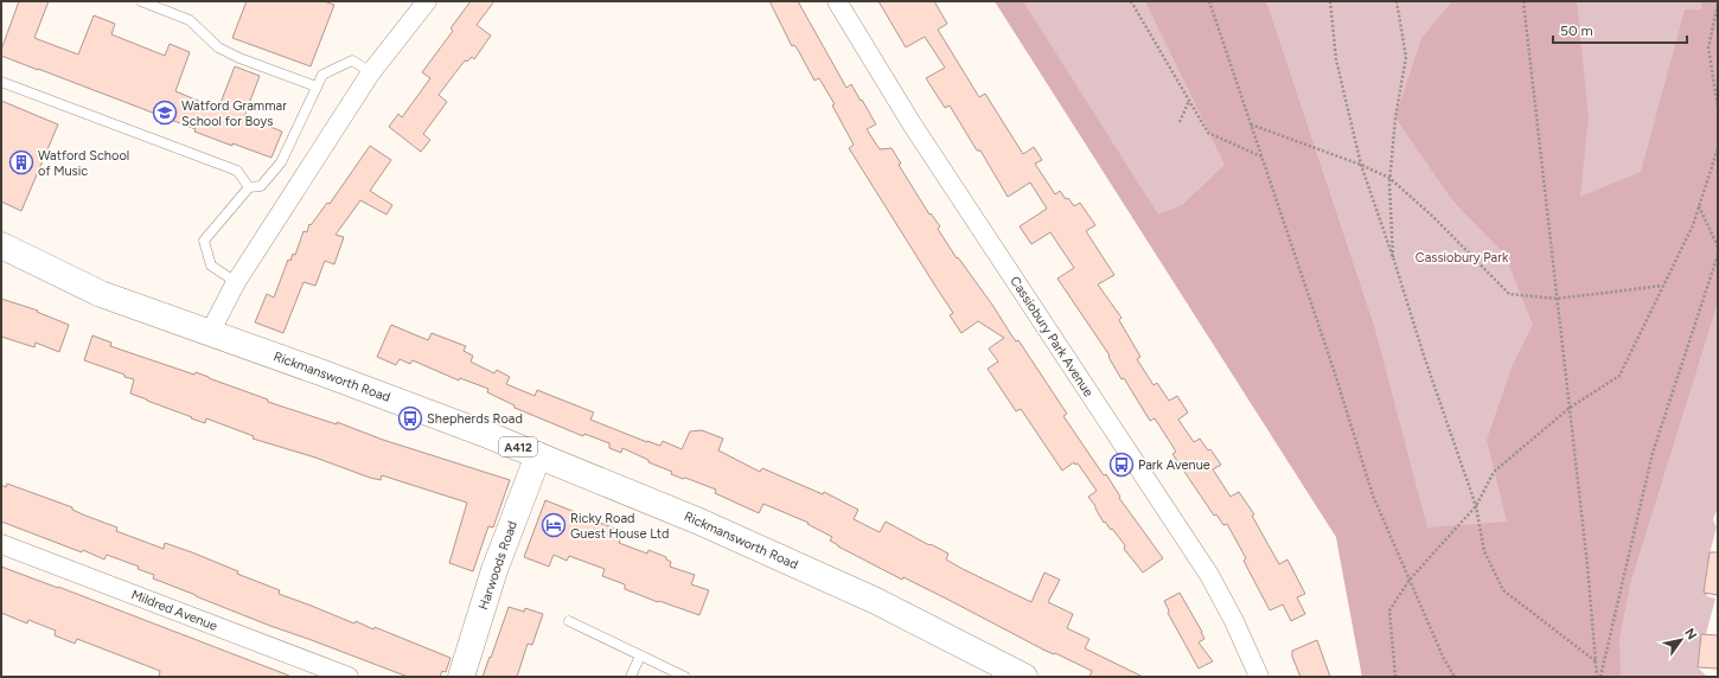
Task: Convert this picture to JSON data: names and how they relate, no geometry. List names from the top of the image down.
{
  "streets": {
    "main road": ["Rickmansworth Road", "A412", "Harwoods Road"],
    "street": ["Cassiobury Park Avenue", "Mildred Avenue"]
  },
  "crossings": [
    ["Rickmansworth Road", "Harwoods Road"]
  ],
  "parks": ["Cassiobury Park"],
  "places": {
    "school or university": ["Watford Grammar School for Boys"],
    "building": ["Watford School of Music"],
    "bus stop": ["Shepherds Road", "Park Avenue"],
    "hotel": ["Ricky Road Guest House Ltd"]
  },
  "scale_bar": "50 m",
  "north": "top right"
}
